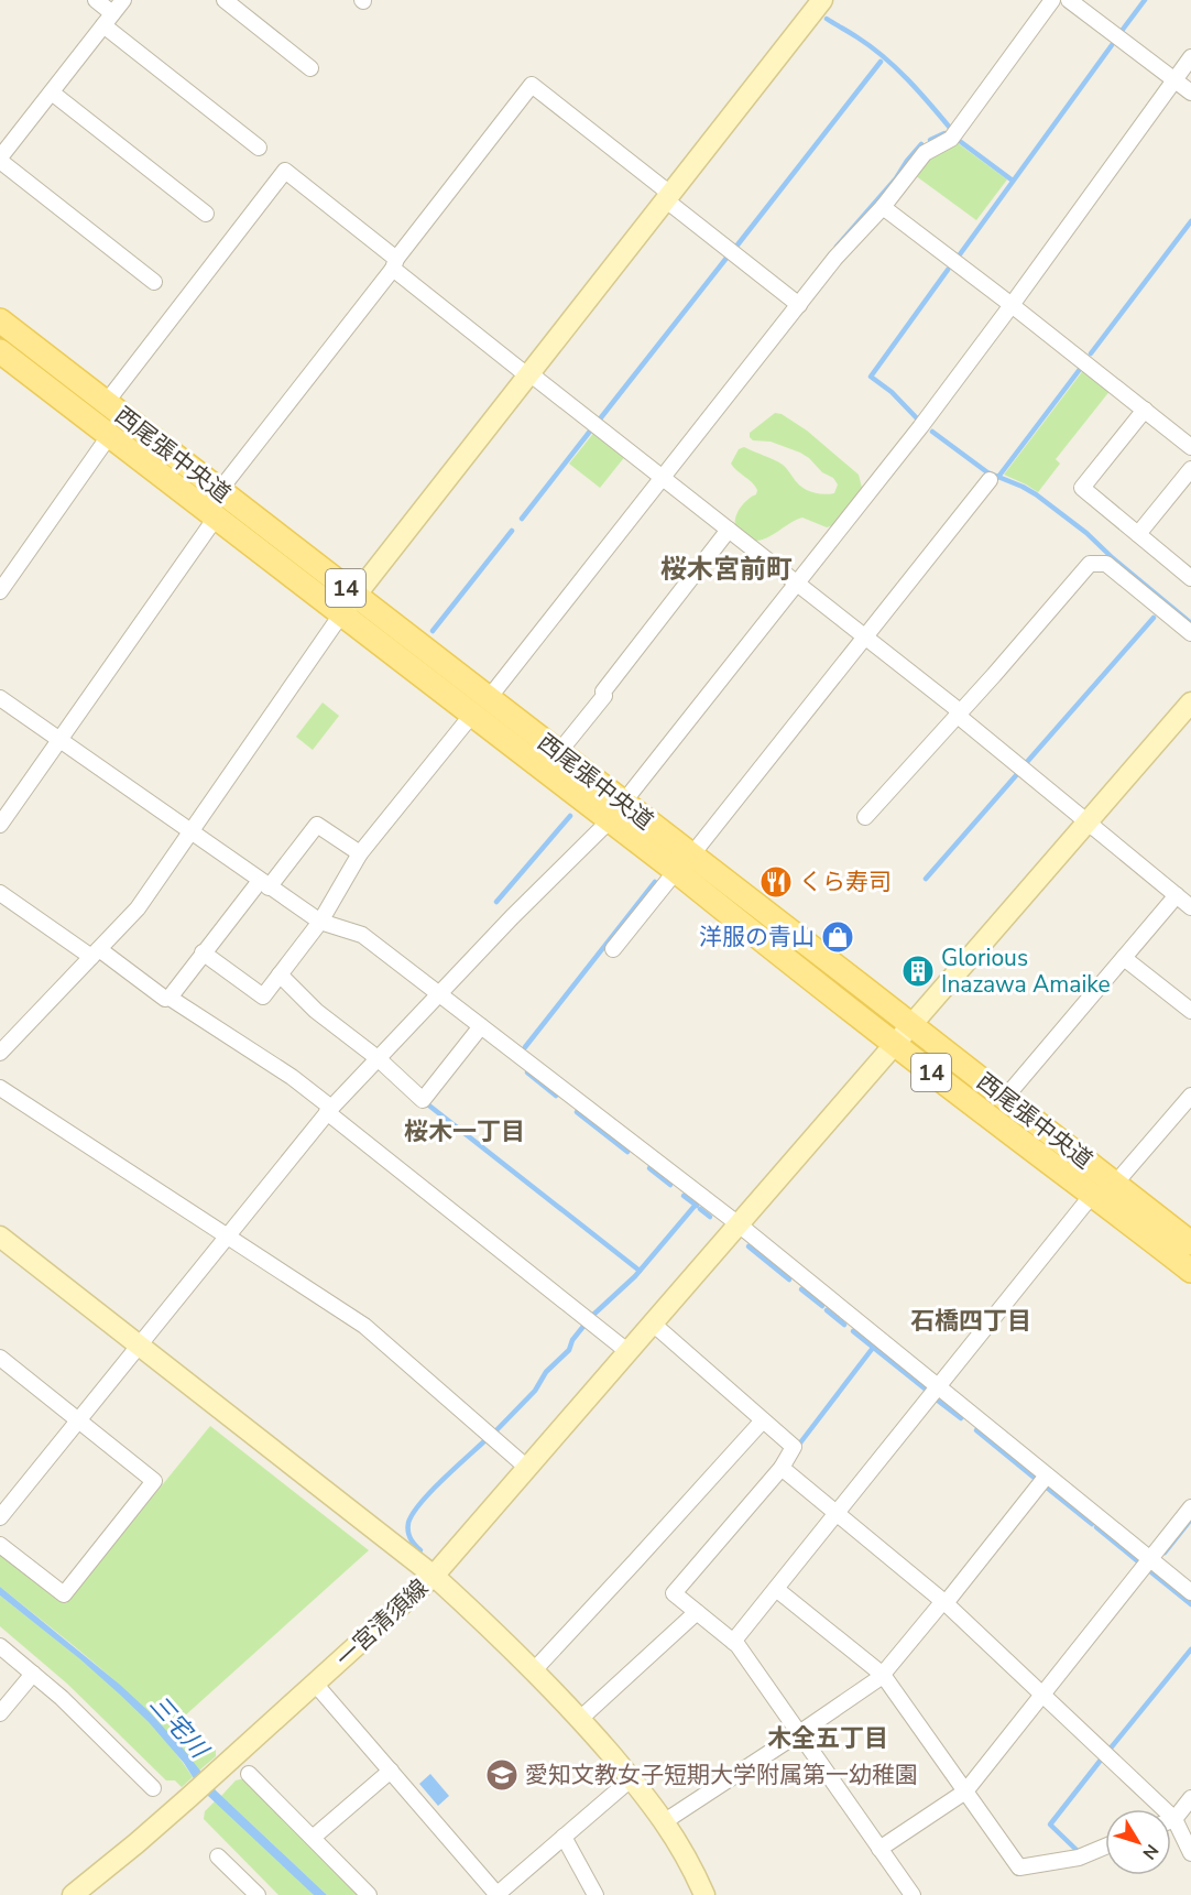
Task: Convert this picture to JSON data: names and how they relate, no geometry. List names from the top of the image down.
{
  "streets": {
    "main road": ["西尾張中央道", "14"],
    "street": ["一宮清須線"]
  },
  "districts": [
    "桜木宮前町",
    "桜木一丁目",
    "石橋四丁目",
    "木全五丁目"
  ],
  "water": ["三宅川"],
  "places": {
    "restaurant": ["くら寿司"],
    "shop": ["洋服の青山"],
    "building": ["Glorious Inazawa Amaike"],
    "school or university": ["愛知文教女子短期大学附属第一幼稚園"]
  },
  "north": "bottom right"
}
